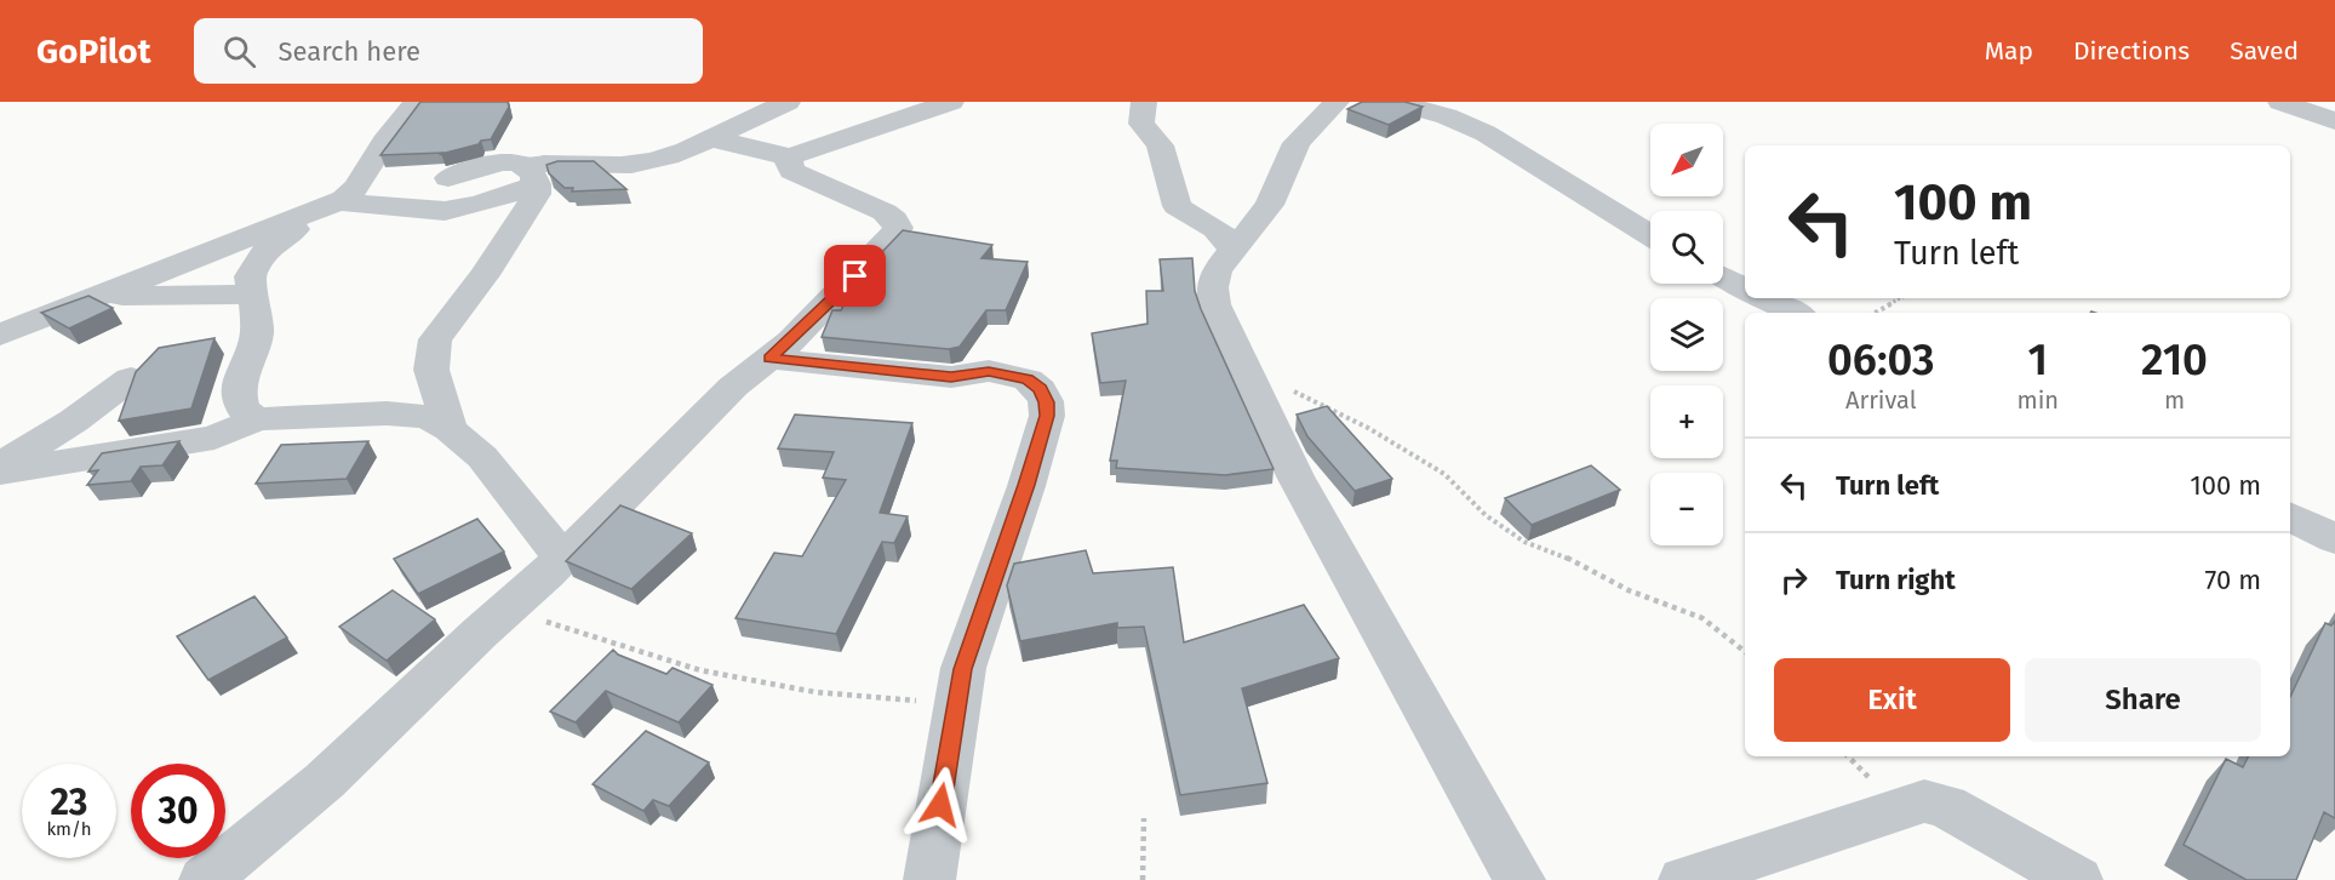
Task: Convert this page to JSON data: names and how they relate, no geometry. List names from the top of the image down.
{
  "north": "bottom left",
  "page": {
    "header": "GoPilot",
    "search": "Search here",
    "nav": ["Map", "Directions", "Saved"],
    "map_buttons": ["+", "−"],
    "turn": ["100 m", "Turn left"],
    "eta": [
      "06:03",
      "Arrival",
      "1",
      "min",
      "210",
      "m"
    ],
    "list": [
      {
        "name": "Turn left",
        "value": "100 m"
      },
      {
        "name": "Turn right",
        "value": "70 m"
      }
    ],
    "buttons": ["Exit", "Share"],
    "speed": "23 km/h",
    "limit": "30"
  }
}
